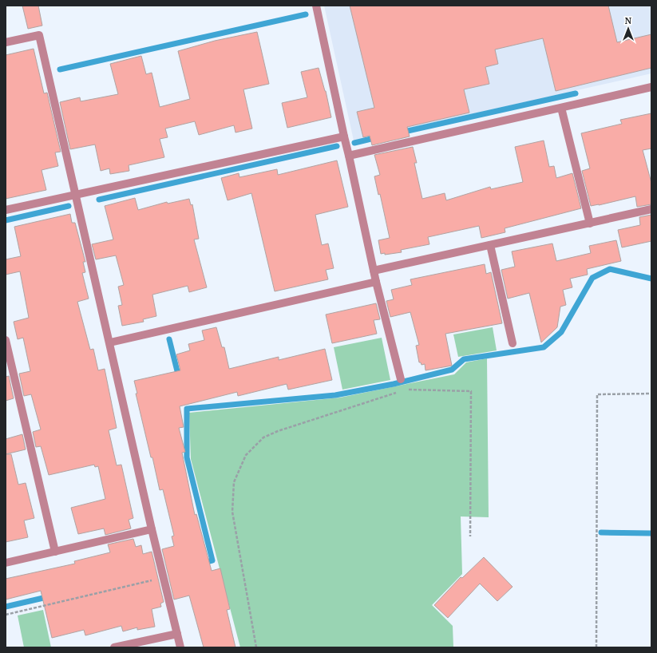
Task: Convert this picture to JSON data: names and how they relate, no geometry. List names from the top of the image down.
{
  "north": "top"
}
